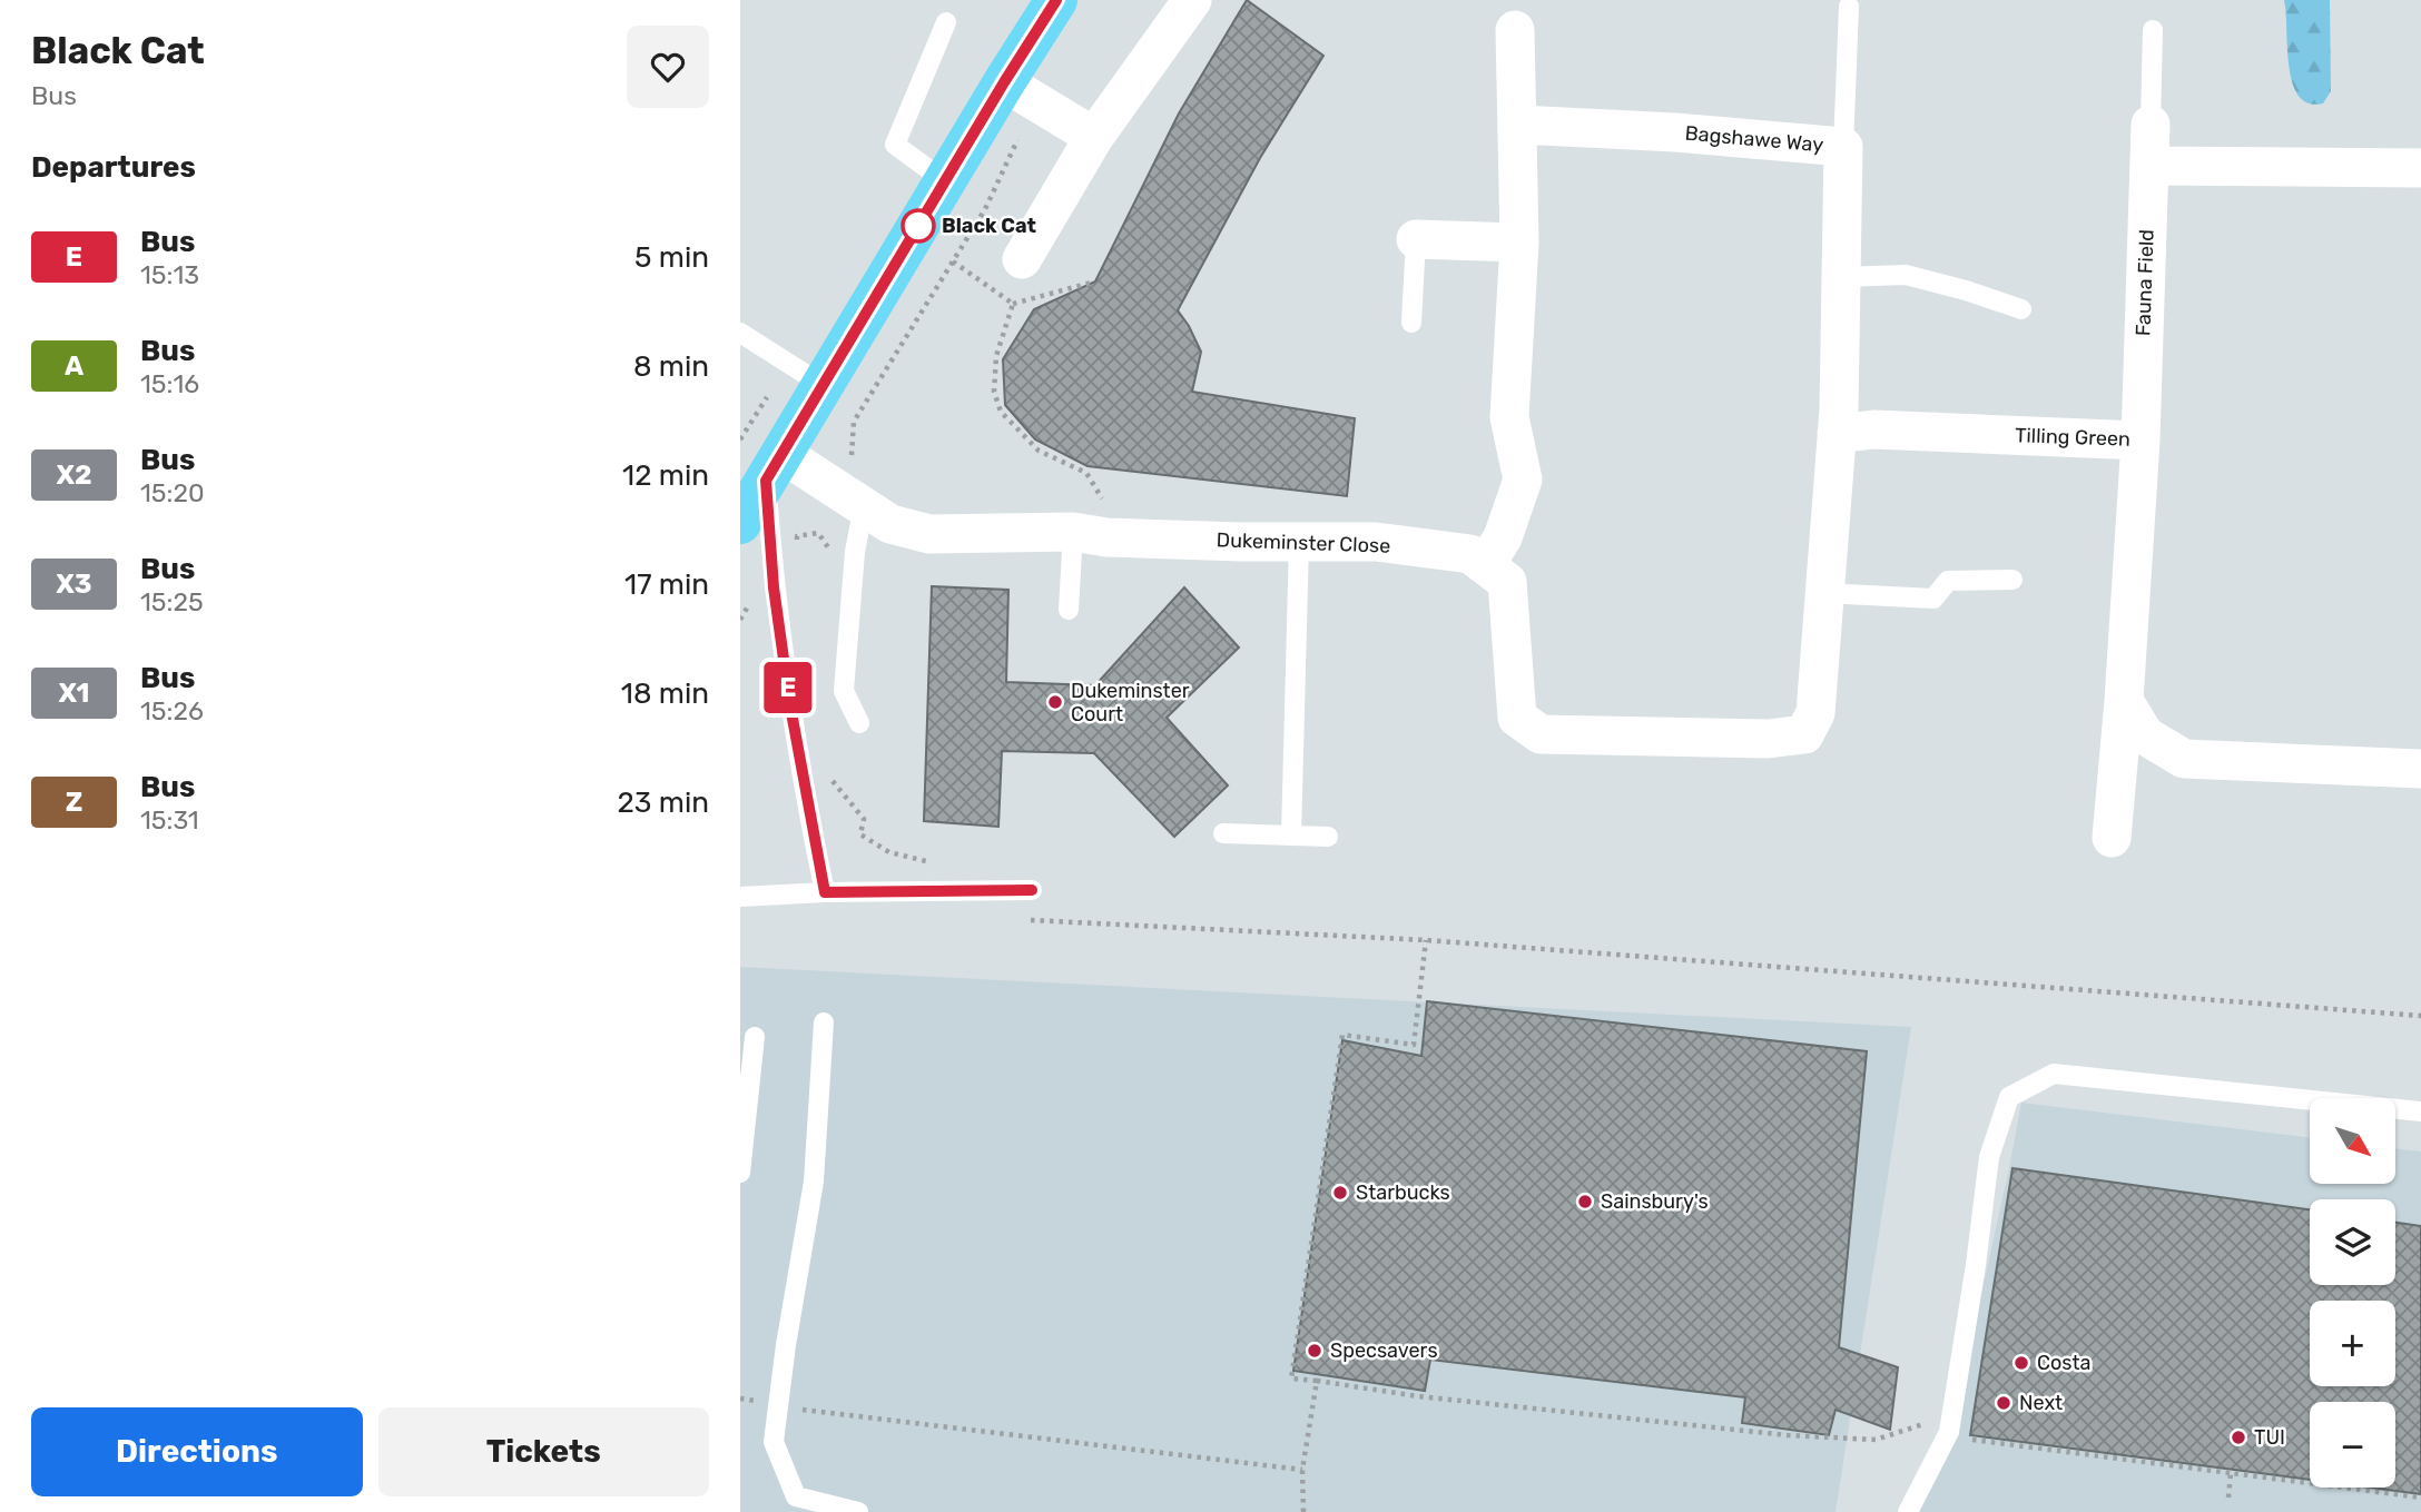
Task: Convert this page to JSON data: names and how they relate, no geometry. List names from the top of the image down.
{
  "streets": {
    "street": [
      "Bagshawe Way",
      "Fauna Field",
      "Tilling Green",
      "Dukeminster Close"
    ]
  },
  "crossings": [
    ["Bagshawe Way", "Tilling Green"],
    ["Fauna Field", "Tilling Green"]
  ],
  "places": [
    "Black Cat",
    "Dukeminster Court",
    "Starbucks",
    "Sainsbury's",
    "Specsavers",
    "Costa",
    "Next",
    "TUI"
  ],
  "lines": ["bus line E"],
  "north": "bottom right",
  "page": {
    "heading": [
      ["Black Cat", "Bus"],
      "Departures"
    ],
    "on_map": "E",
    "list": [
      {
        "mark": "E",
        "name": "Bus",
        "note": "15:13",
        "value": "5 min"
      },
      {
        "mark": "A",
        "name": "Bus",
        "note": "15:16",
        "value": "8 min"
      },
      {
        "mark": "X2",
        "name": "Bus",
        "note": "15:20",
        "value": "12 min"
      },
      {
        "mark": "X3",
        "name": "Bus",
        "note": "15:25",
        "value": "17 min"
      },
      {
        "mark": "X1",
        "name": "Bus",
        "note": "15:26",
        "value": "18 min"
      },
      {
        "mark": "Z",
        "name": "Bus",
        "note": "15:31",
        "value": "23 min"
      }
    ],
    "map_buttons": ["+", "−"],
    "buttons": ["Directions", "Tickets"]
  }
}
